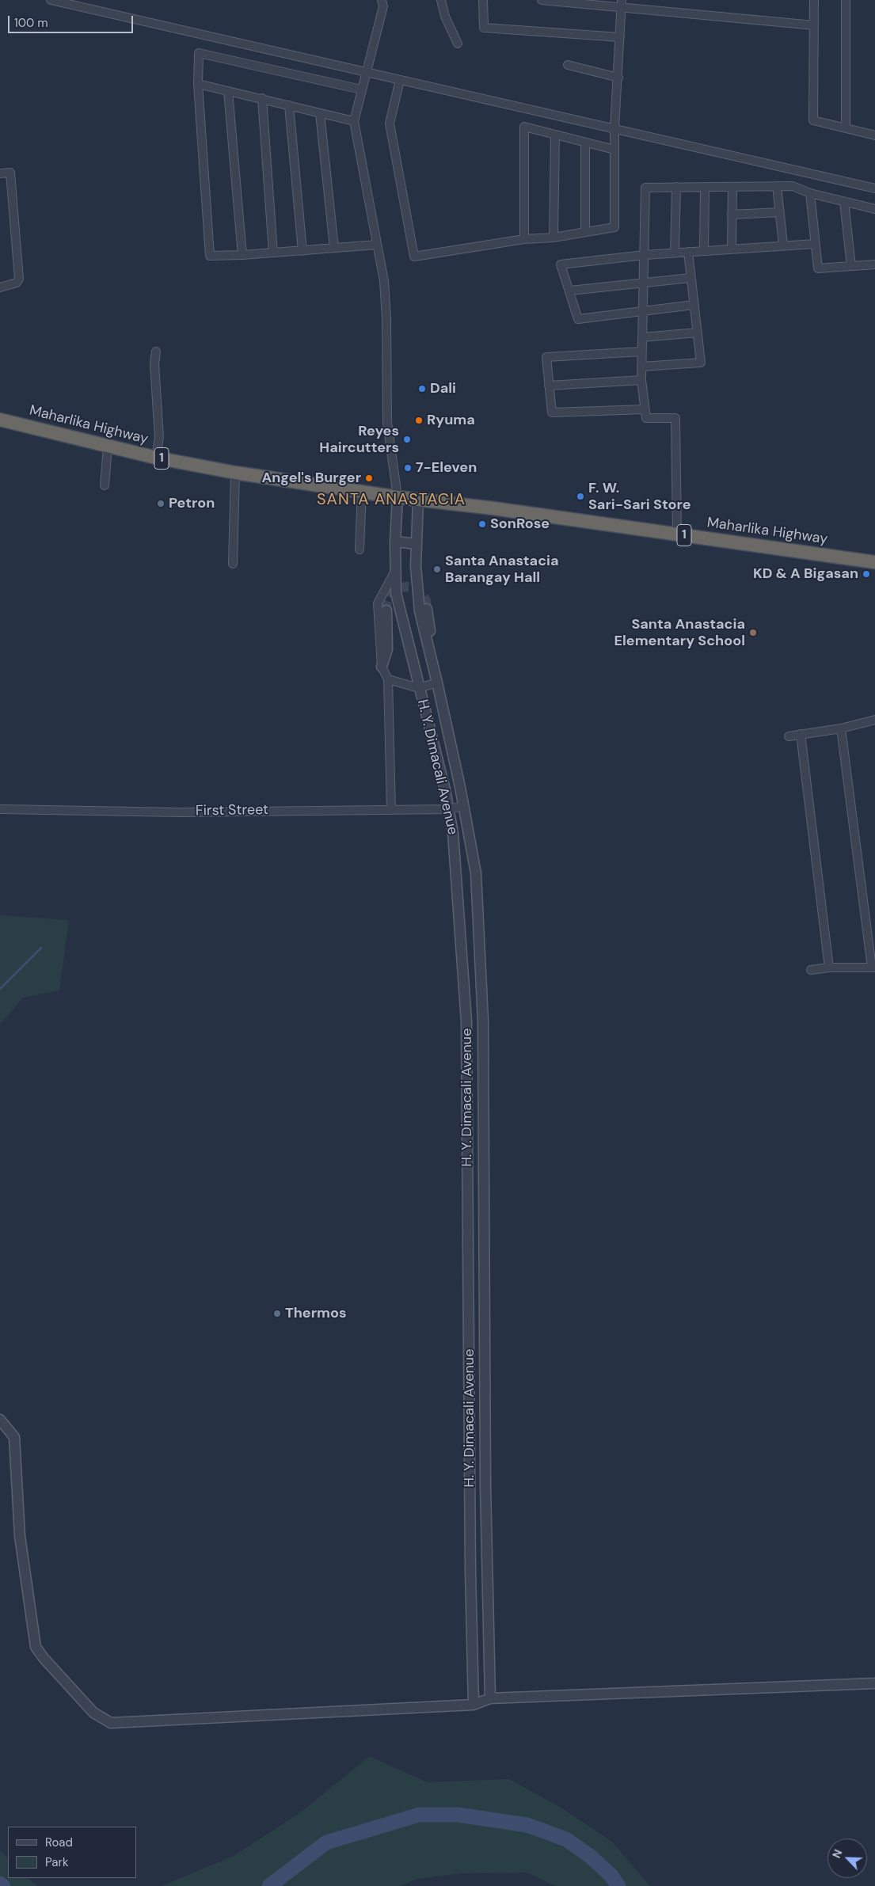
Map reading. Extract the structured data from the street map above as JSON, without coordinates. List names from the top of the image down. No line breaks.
{"streets":{"highway":["Maharlika Highway","1"],"street":["H. Y. Dimacali Avenue","First Street"]},"crossings":[["Maharlika Highway","H. Y. Dimacali Avenue"],["H. Y. Dimacali Avenue","First Street"]],"districts":["SANTA ANASTACIA"],"places":["Dali","Ryuma","Reyes Haircutters","7-Eleven","Angel's Burger","F. W. Sari-Sari Store","Petron","SonRose","Santa Anastacia Barangay Hall","KD & A Bigasan","Santa Anastacia Elementary School","Thermos"],"legend":["Road","Park"],"scale_bar":"100 m","north":"top left"}
